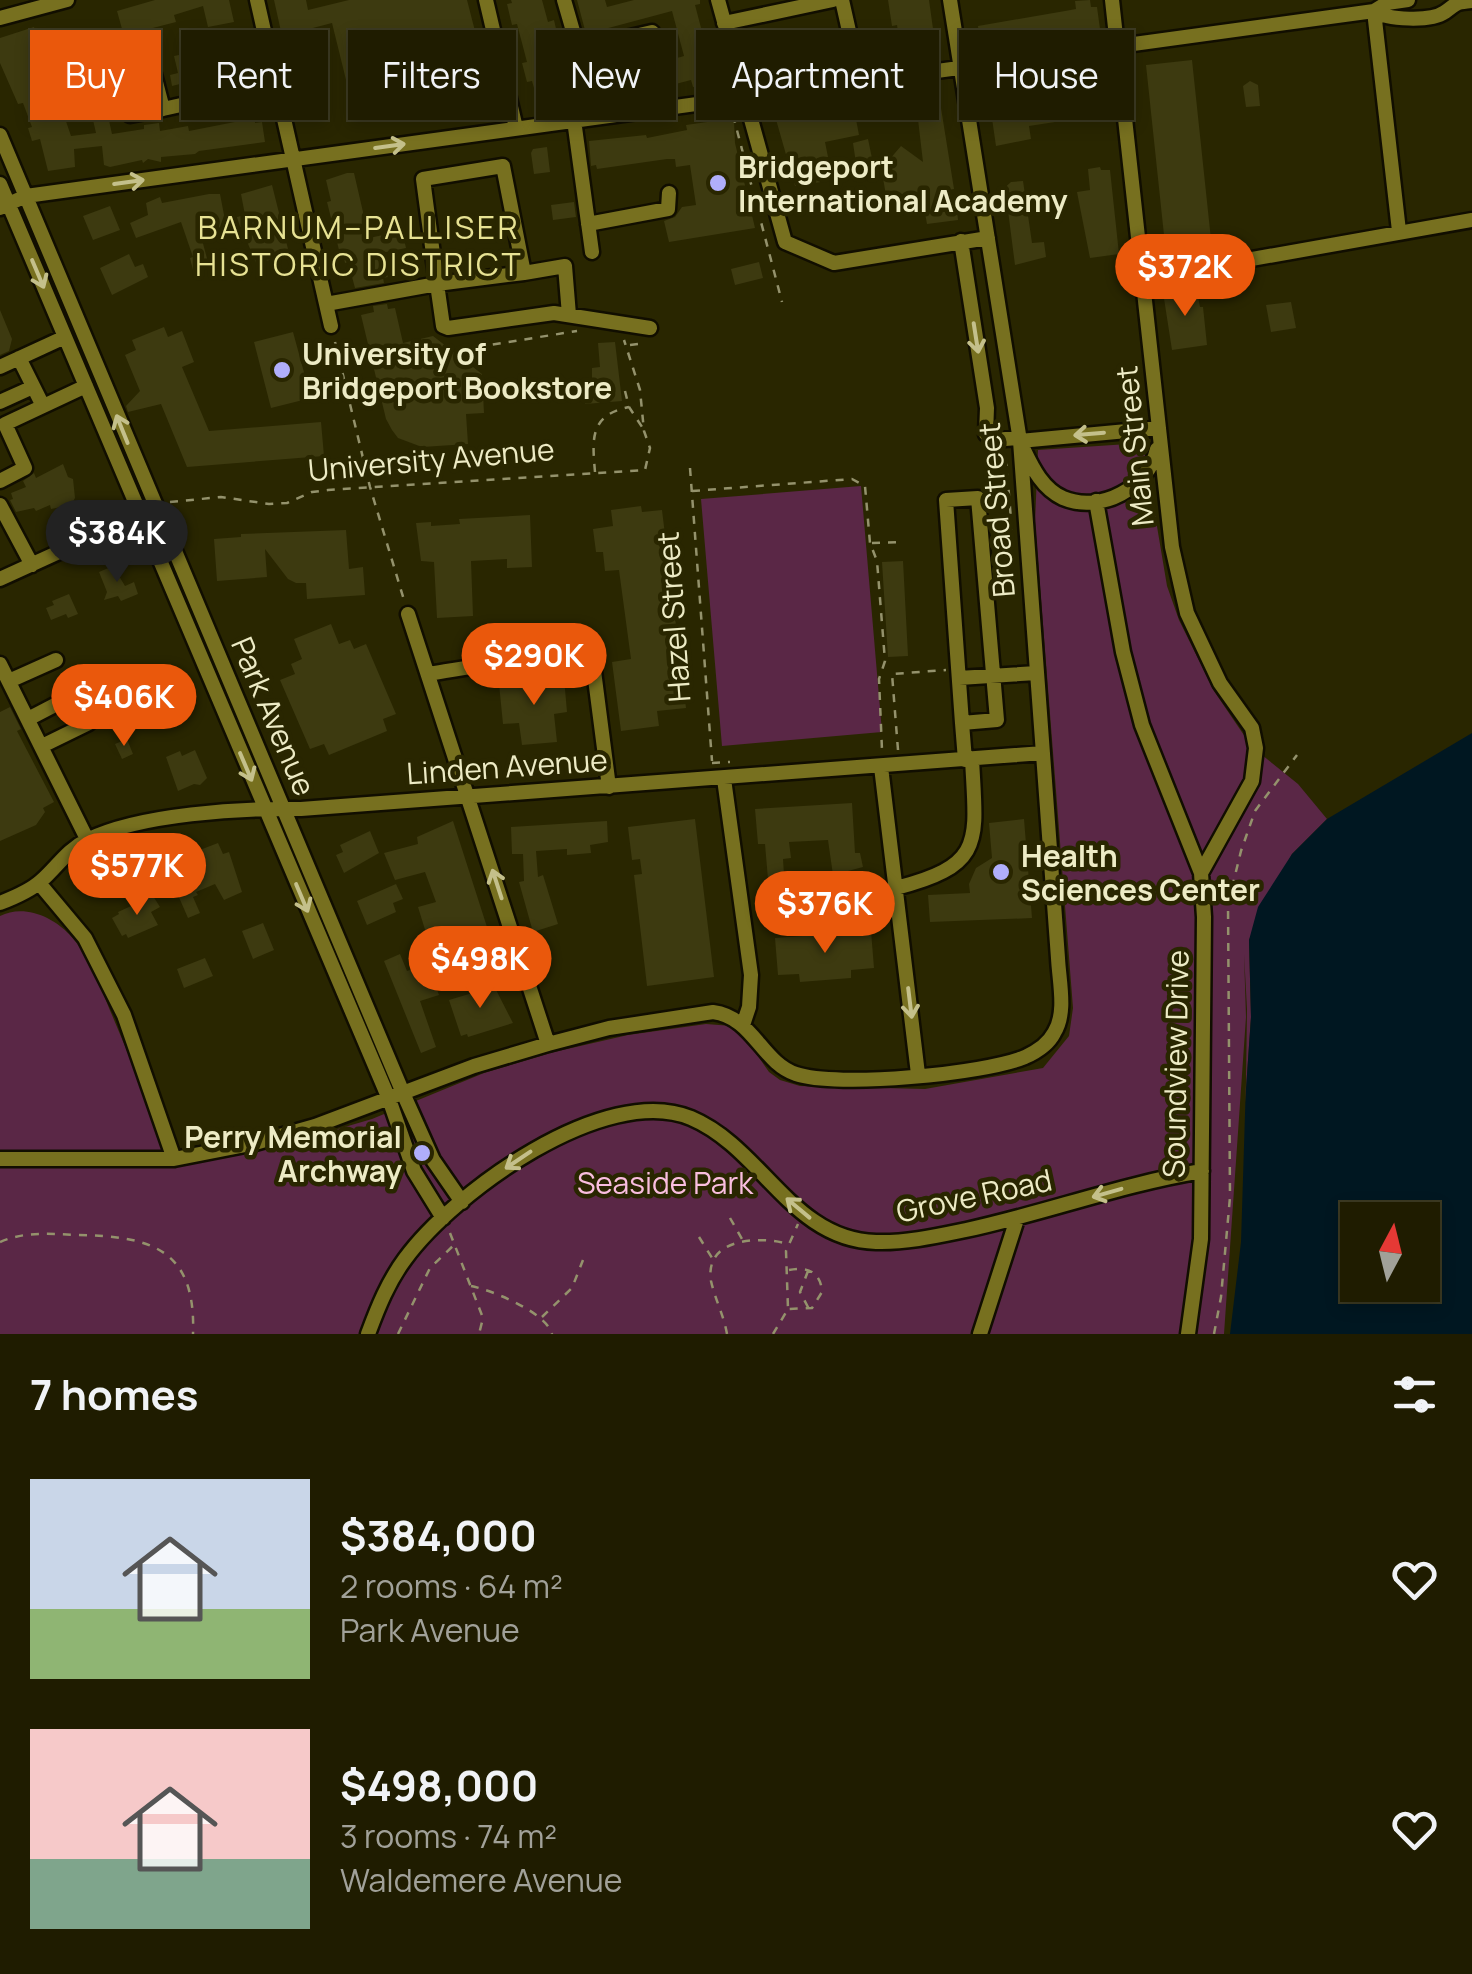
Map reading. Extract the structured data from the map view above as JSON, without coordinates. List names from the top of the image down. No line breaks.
{"streets":{"street":["Main Street","Broad Street","Park Avenue","Linden Avenue","Soundview Drive","Grove Road"],"path":["University Avenue","Hazel Street"]},"crossings":[["Main Street","Soundview Drive"],["University Avenue","Park Avenue"],["Broad Street","Linden Avenue"],["Park Avenue","Linden Avenue"],["Park Avenue","Grove Road"],["Soundview Drive","Grove Road"]],"districts":["BARNUM–PALLISER HISTORIC DISTRICT"],"parks":["Seaside Park"],"places":["Bridgeport International Academy","University of Bridgeport Bookstore","Health Sciences Center","Perry Memorial Archway"],"north":"top","page":{"chip":["Buy","Rent","Filters","New","Apartment","House"],"price":["$372K","$384K","$290K","$406K","$577K","$376K","$498K"],"heading":"7 homes","list":[{"name":"$384,000","note":"2 rooms · 64 m² · Park Avenue"},{"name":"$498,000","note":"3 rooms · 74 m² · Waldemere Avenue"}]}}
